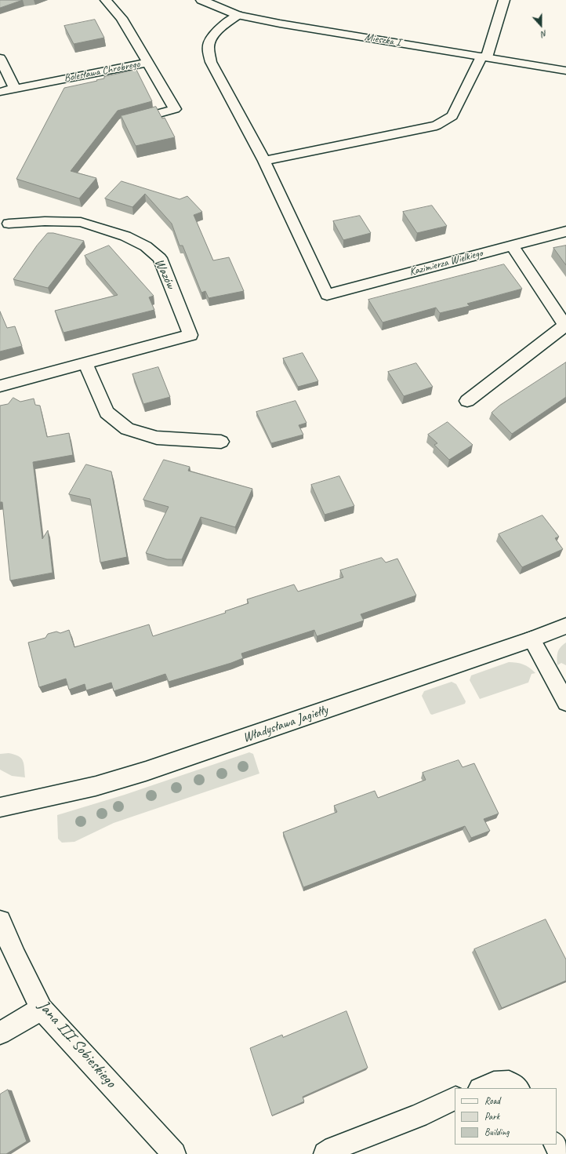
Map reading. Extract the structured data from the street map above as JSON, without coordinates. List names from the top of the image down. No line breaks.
{"streets":{"street":["Mieszka I","Bolesława Chrobrego","Kazimierza Wielkiego","Wazów","Władysława Jagiełły","Jana III Sobieskiego"]},"legend":["Road","Park","Building"],"north":"bottom"}
